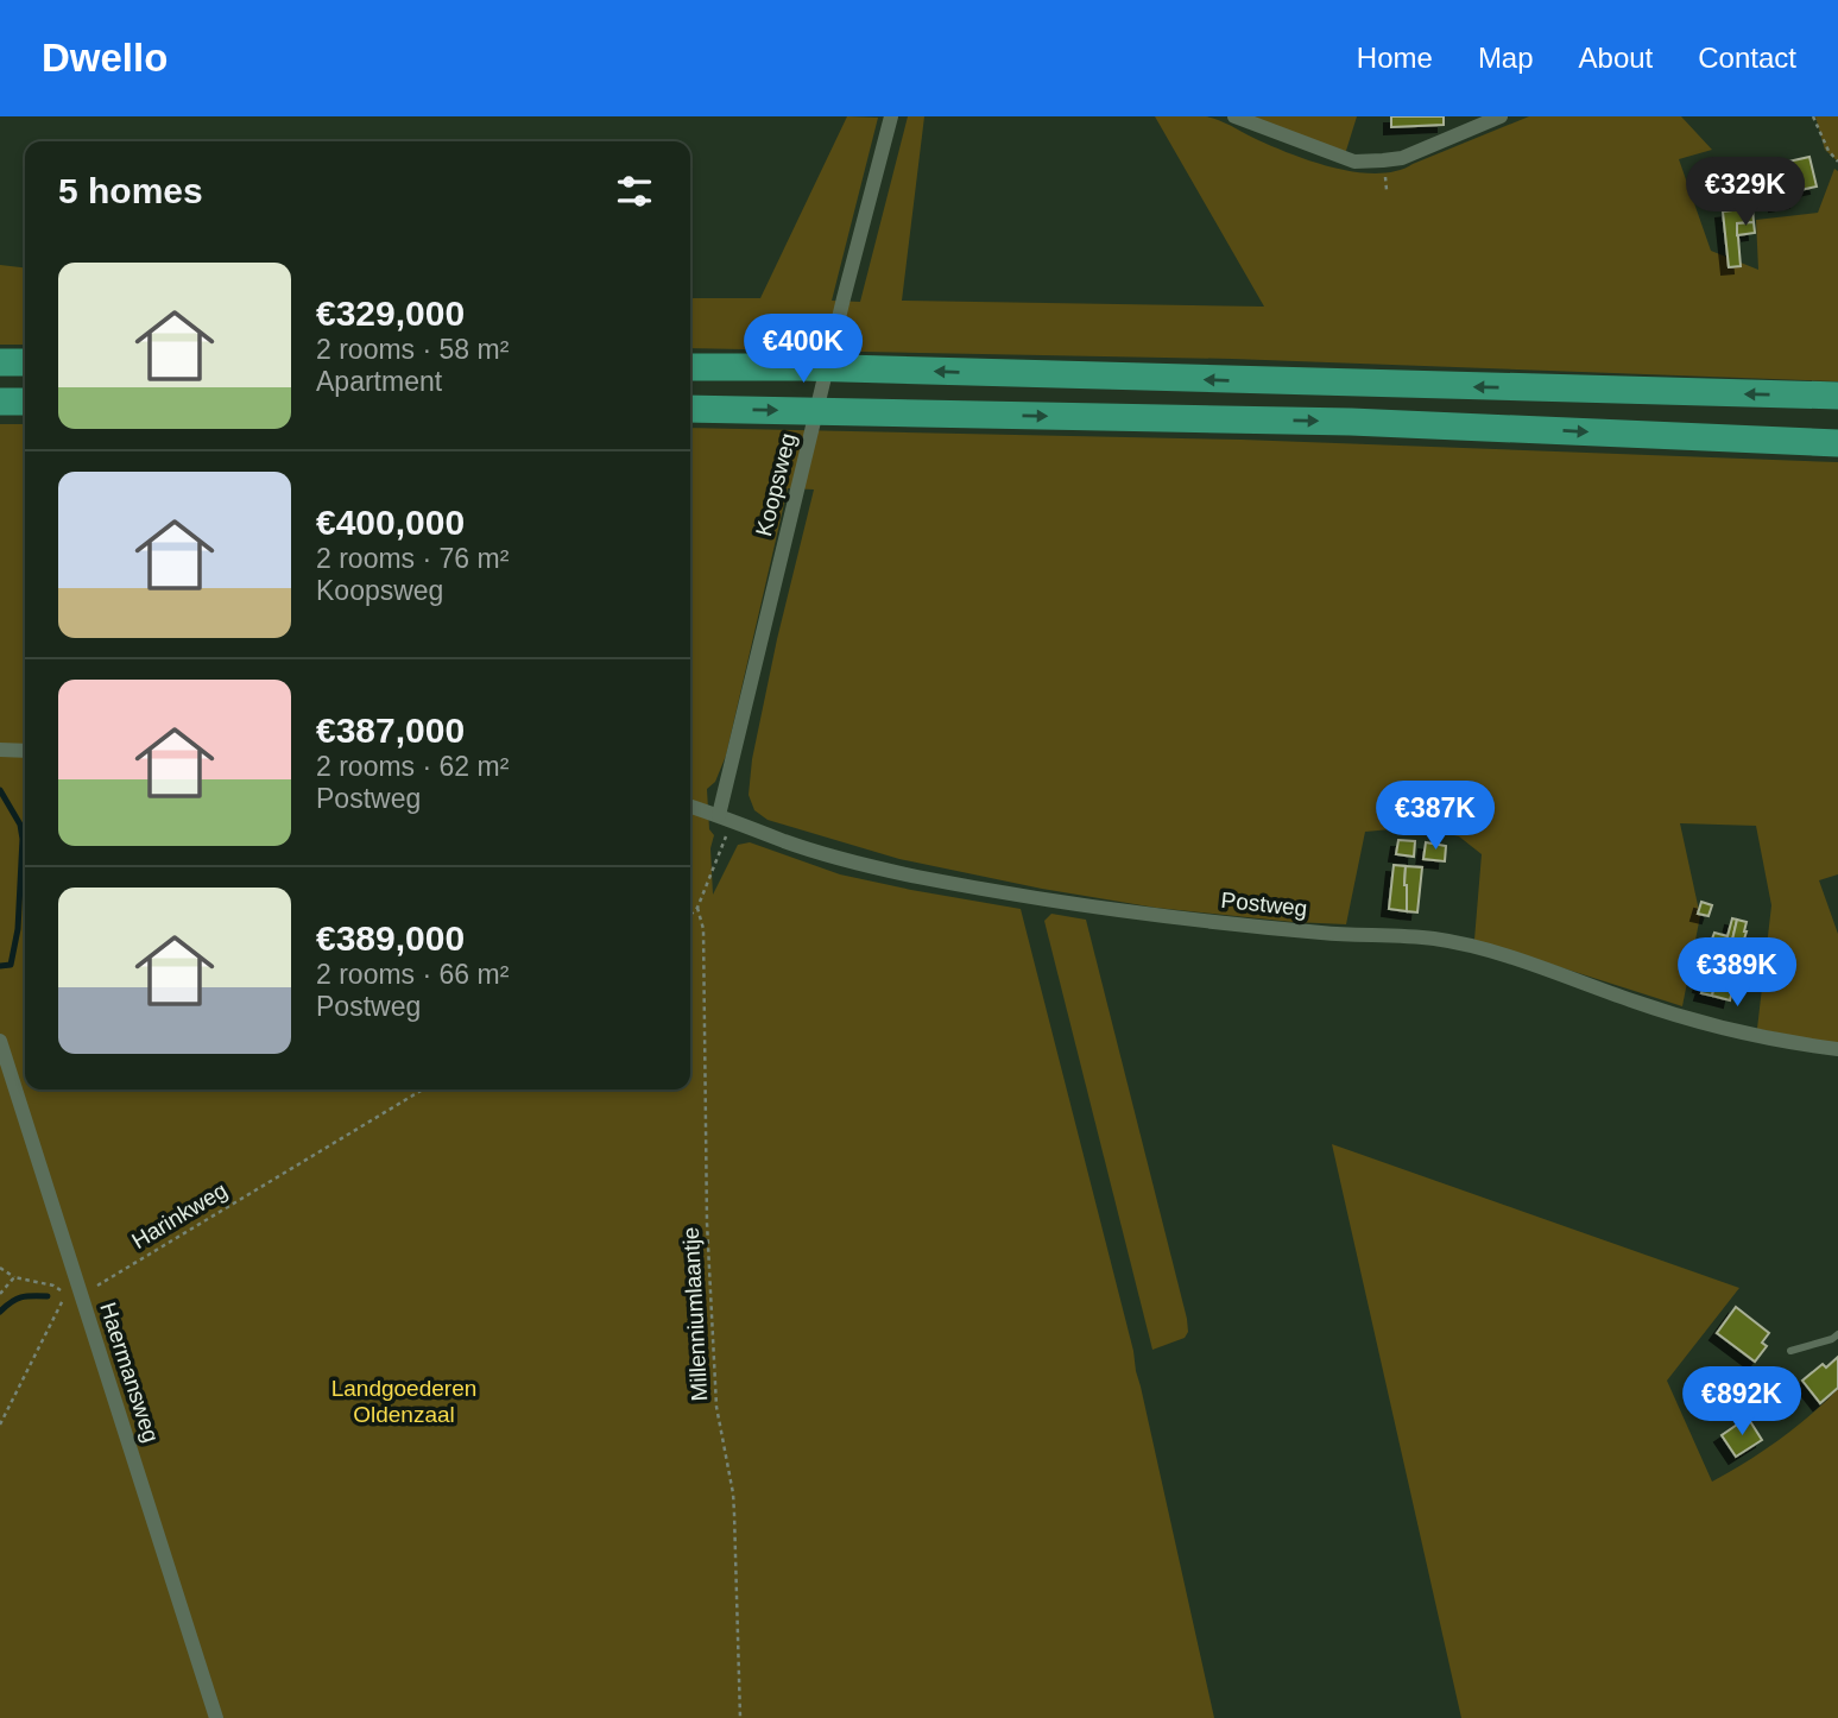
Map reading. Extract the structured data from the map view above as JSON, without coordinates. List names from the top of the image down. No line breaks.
{"streets":{"street":["Koopsweg","Postweg","Haermansweg"],"path":["Harinkweg","Millenniumlaantje"]},"crossings":[["Koopsweg","Postweg"],["Harinkweg","Haermansweg"]],"parks":["Landgoederen Oldenzaal"],"page":{"header":"Dwello","nav":["Home","Map","About","Contact"],"heading":"5 homes","price":["€329K","€400K","€387K","€389K","€892K"],"list":[{"name":"€329,000","note":"2 rooms · 58 m² · Apartment"},{"name":"€400,000","note":"2 rooms · 76 m² · Koopsweg"},{"name":"€387,000","note":"2 rooms · 62 m² · Postweg"},{"name":"€389,000","note":"2 rooms · 66 m² · Postweg"}]}}
